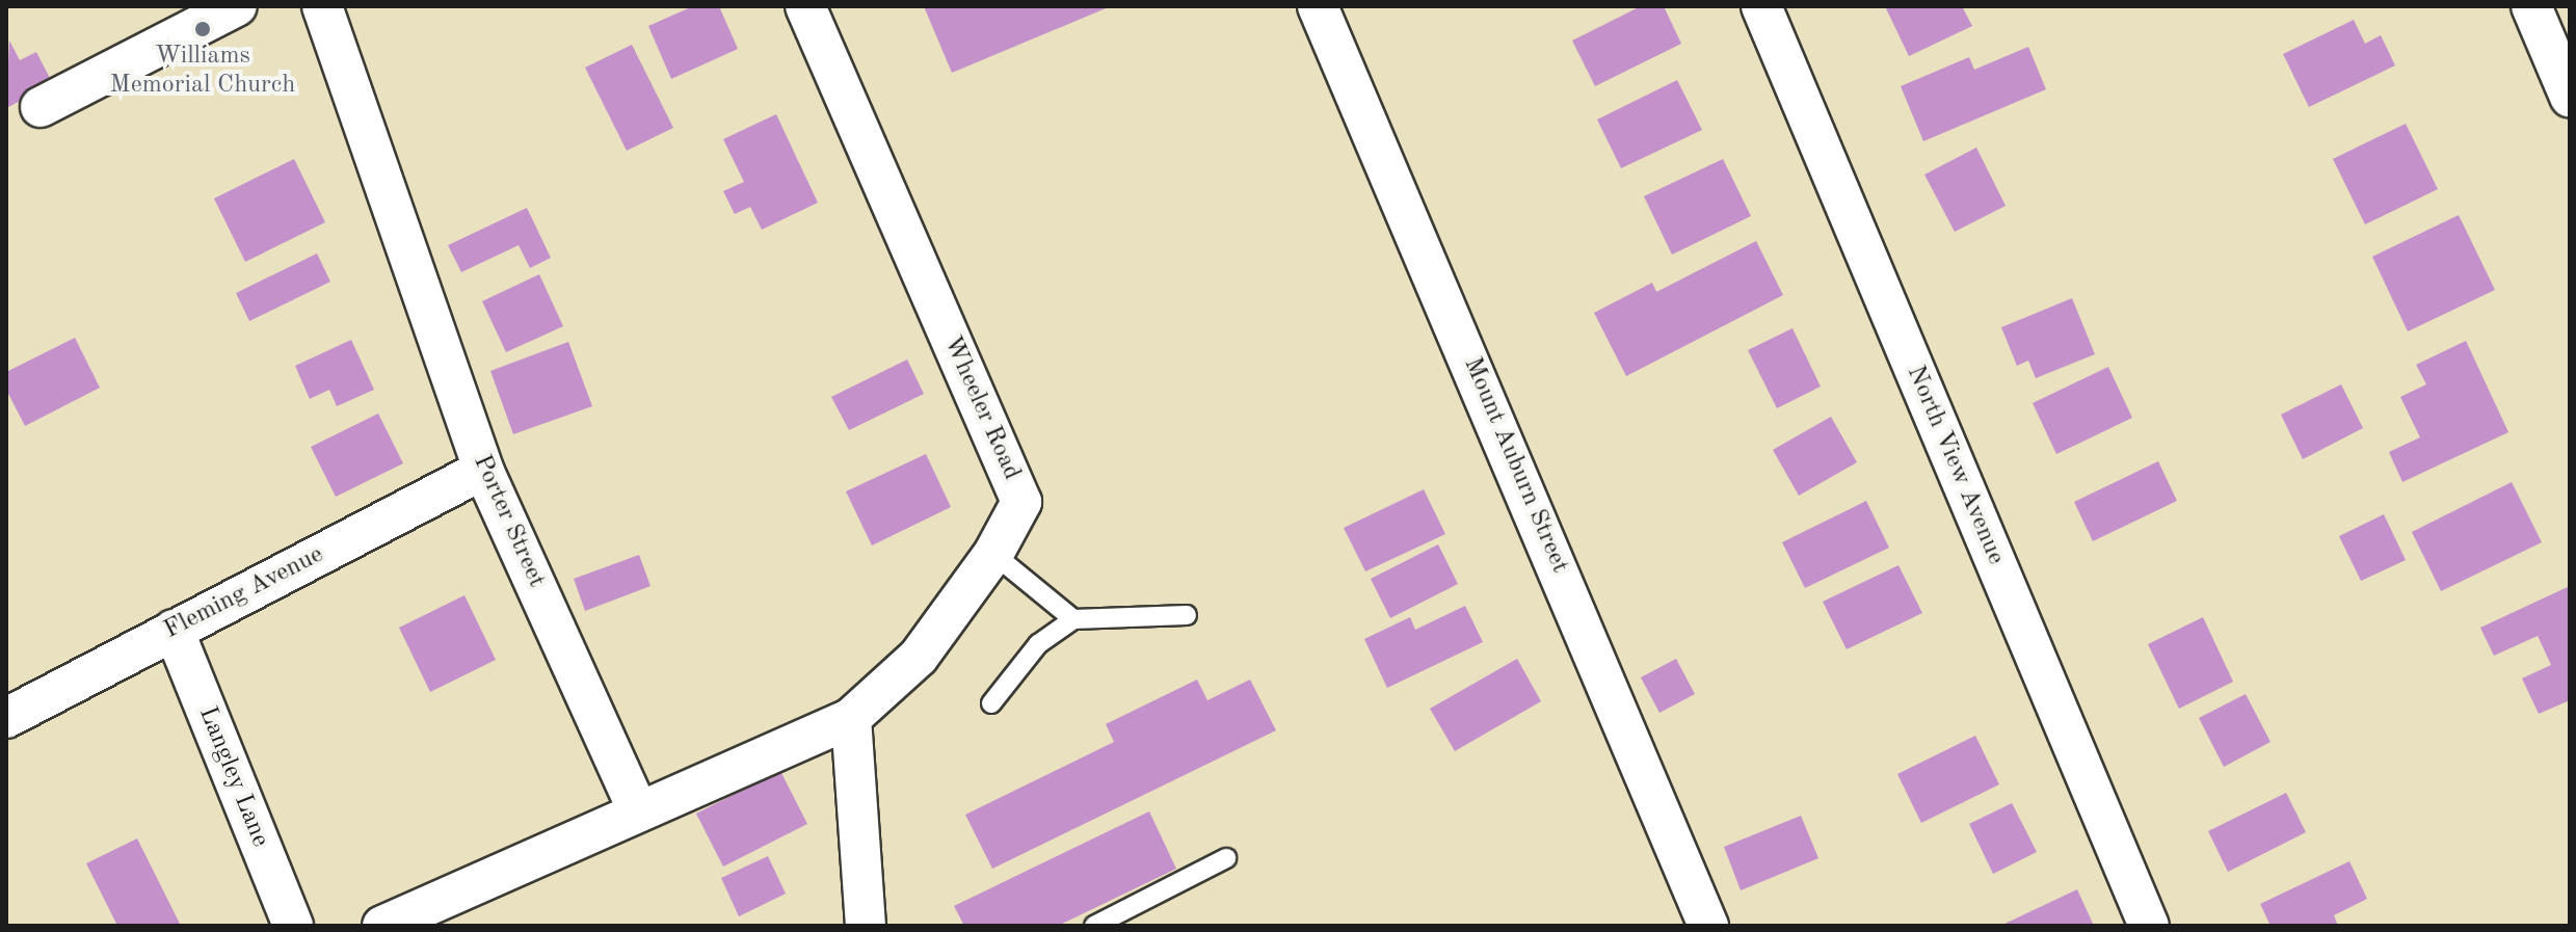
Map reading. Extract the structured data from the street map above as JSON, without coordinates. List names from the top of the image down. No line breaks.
{"streets":{"street":["Wheeler Road","Mount Auburn Street","North View Avenue","Porter Street","Fleming Avenue","Langley Lane"]},"crossings":[["Porter Street","Fleming Avenue"],["Fleming Avenue","Langley Lane"]],"places":["Williams Memorial Church"]}
